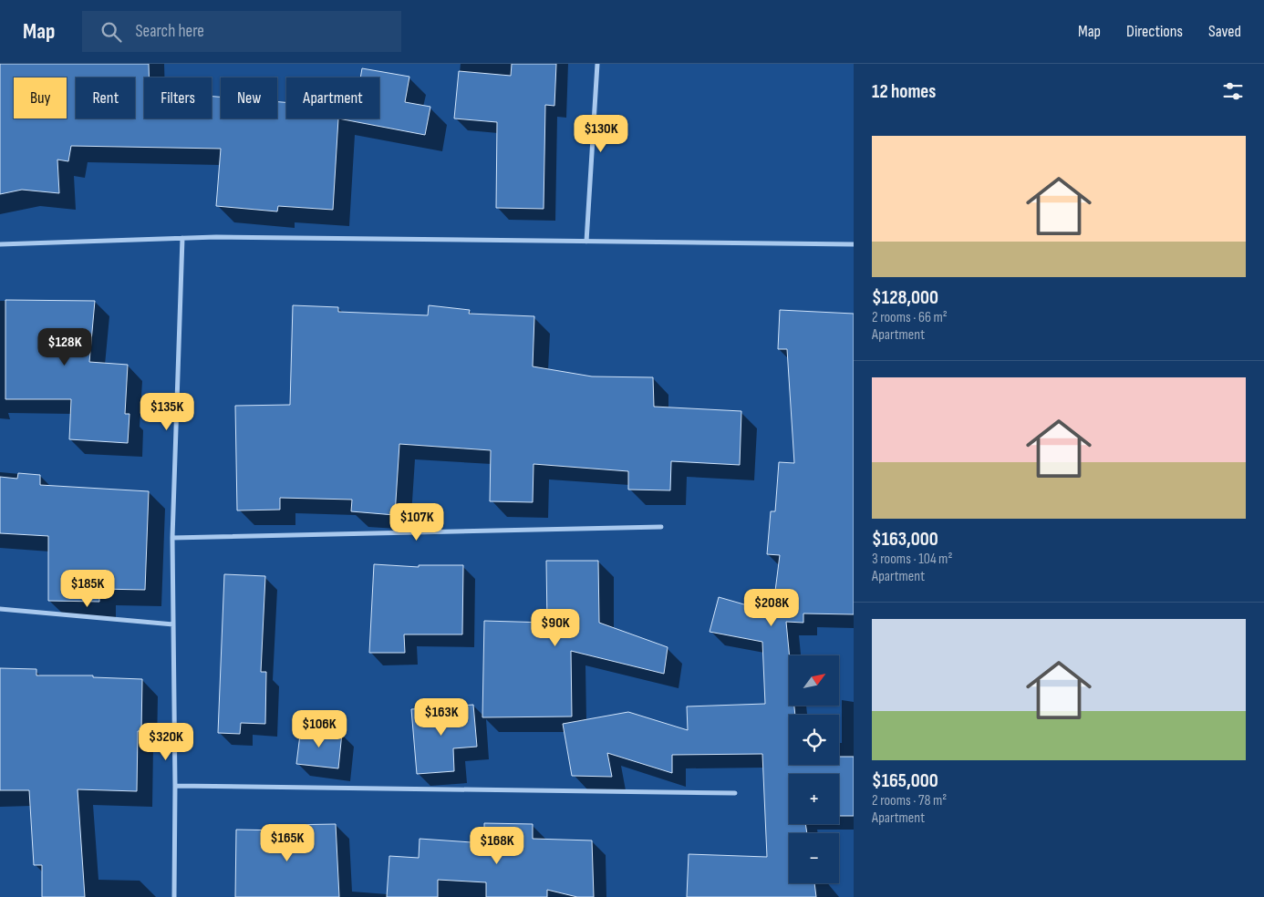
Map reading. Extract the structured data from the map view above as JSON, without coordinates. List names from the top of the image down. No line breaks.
{"north":"top right","page":{"header":"Map","search":"Search here","nav":["Map","Directions","Saved"],"heading":"12 homes","chip":["Buy","Rent","Filters","New","Apartment"],"price":["$130K","$128K","$135K","$107K","$185K","$208K","$90K","$163K","$106K","$320K","$165K","$168K"],"list":[{"name":"$128,000","note":"2 rooms · 66 m² · Apartment"},{"name":"$163,000","note":"3 rooms · 104 m² · Apartment"},{"name":"$165,000","note":"2 rooms · 78 m² · Apartment"}],"map_buttons":["+","−"]}}
